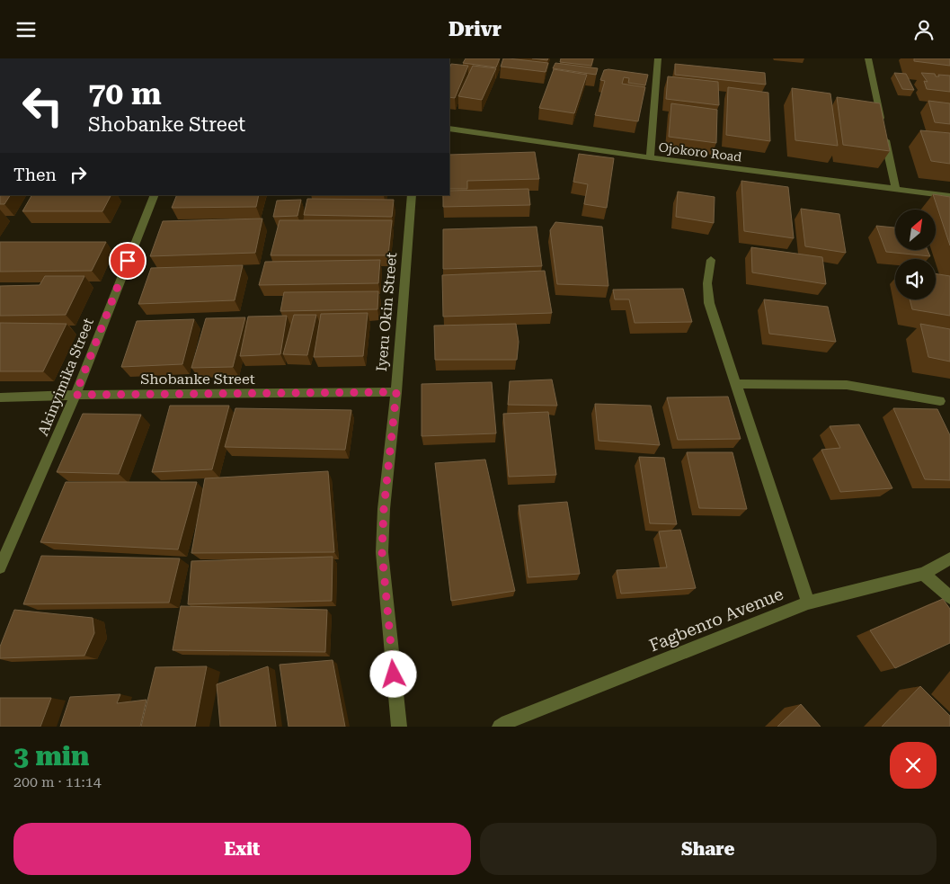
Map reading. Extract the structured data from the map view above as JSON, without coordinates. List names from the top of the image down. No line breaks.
{"streets":{"street":["Ojokoro Road","Iyeru Okin Street","Akinyimika Street","Shobanke Street","Fagbenro Avenue"]},"crossings":[["Iyeru Okin Street","Shobanke Street"],["Akinyimika Street","Shobanke Street"]],"north":"top right","page":{"header":"Drivr","turn":["70 m","Shobanke Street"],"then":"Then","heading":["3 min","200 m · 11:14"],"buttons":["Exit","Share"]}}
